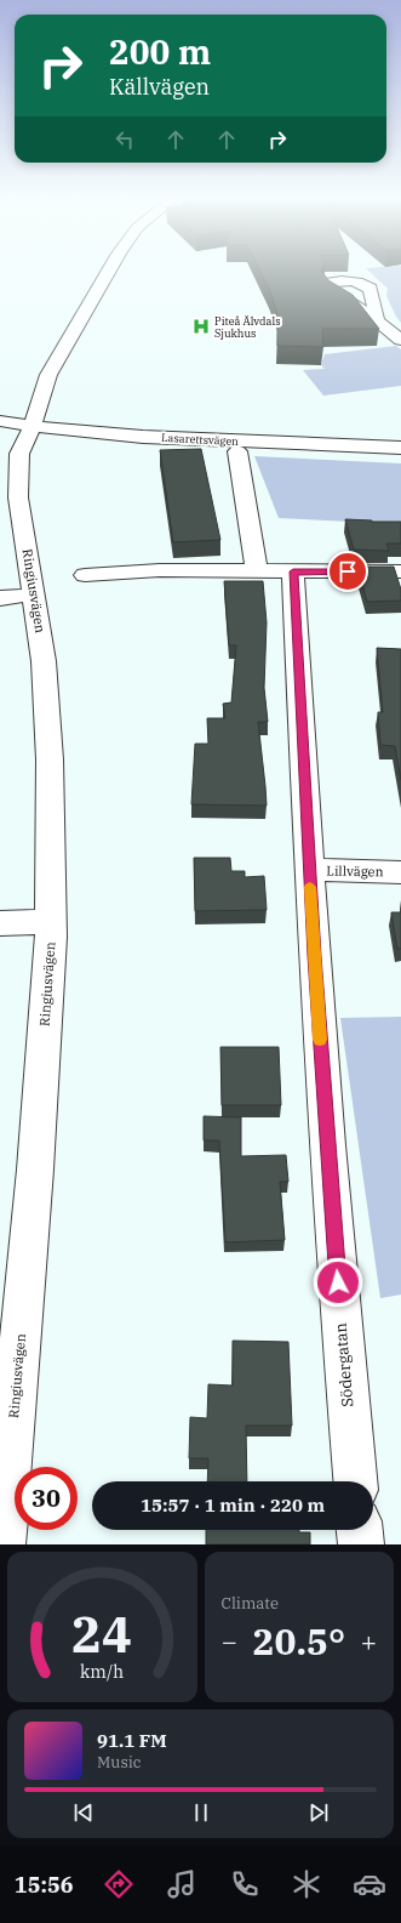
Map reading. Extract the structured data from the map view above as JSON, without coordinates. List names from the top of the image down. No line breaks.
{"streets":{"street":["Lasarettsvägen","Ringiusvägen","Lillvägen","Södergatan"]},"crossings":[["Lasarettsvägen","Ringiusvägen"],["Lillvägen","Södergatan"]],"places":{"hospital":["Piteå Älvdals Sjukhus"]},"page":{"turn":["200 m","Källvägen"],"limit":"30","trip":"15:57 · 1 min · 220 m","tile":"Climate","heat":["−","20.5°","+"],"song":["91.1 FM","Music"],"tabs":"15:56","gauge":["24","km/h"]}}
